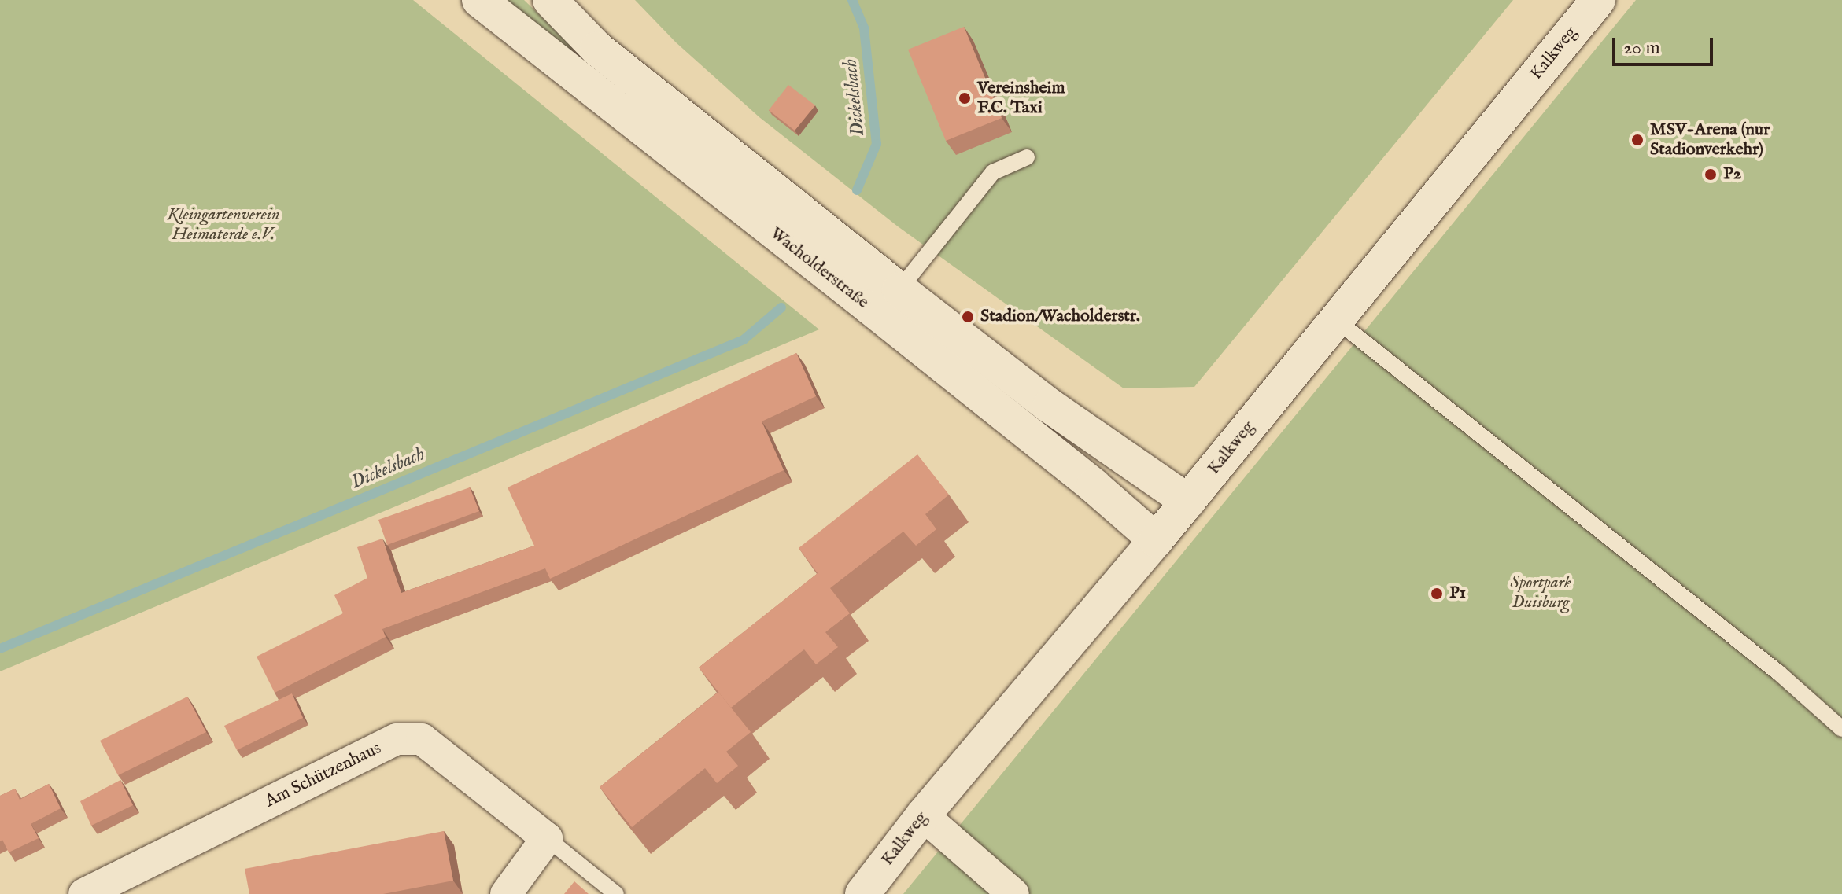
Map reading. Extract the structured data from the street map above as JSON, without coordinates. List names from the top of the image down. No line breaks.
{"streets":{"street":["Kalkweg","Wacholderstraße","Am Schützenhaus"]},"crossings":[["Kalkweg","Wacholderstraße"]],"water":["Dickelsbach"],"parks":["Kleingartenverein Heimaterde e.V.","Sportpark Duisburg"],"places":["Vereinsheim F.C. Taxi","MSV-Arena (nur Stadionverkehr)","P2","Stadion/Wacholderstr.","P1"],"scale_bar":"20 m"}
